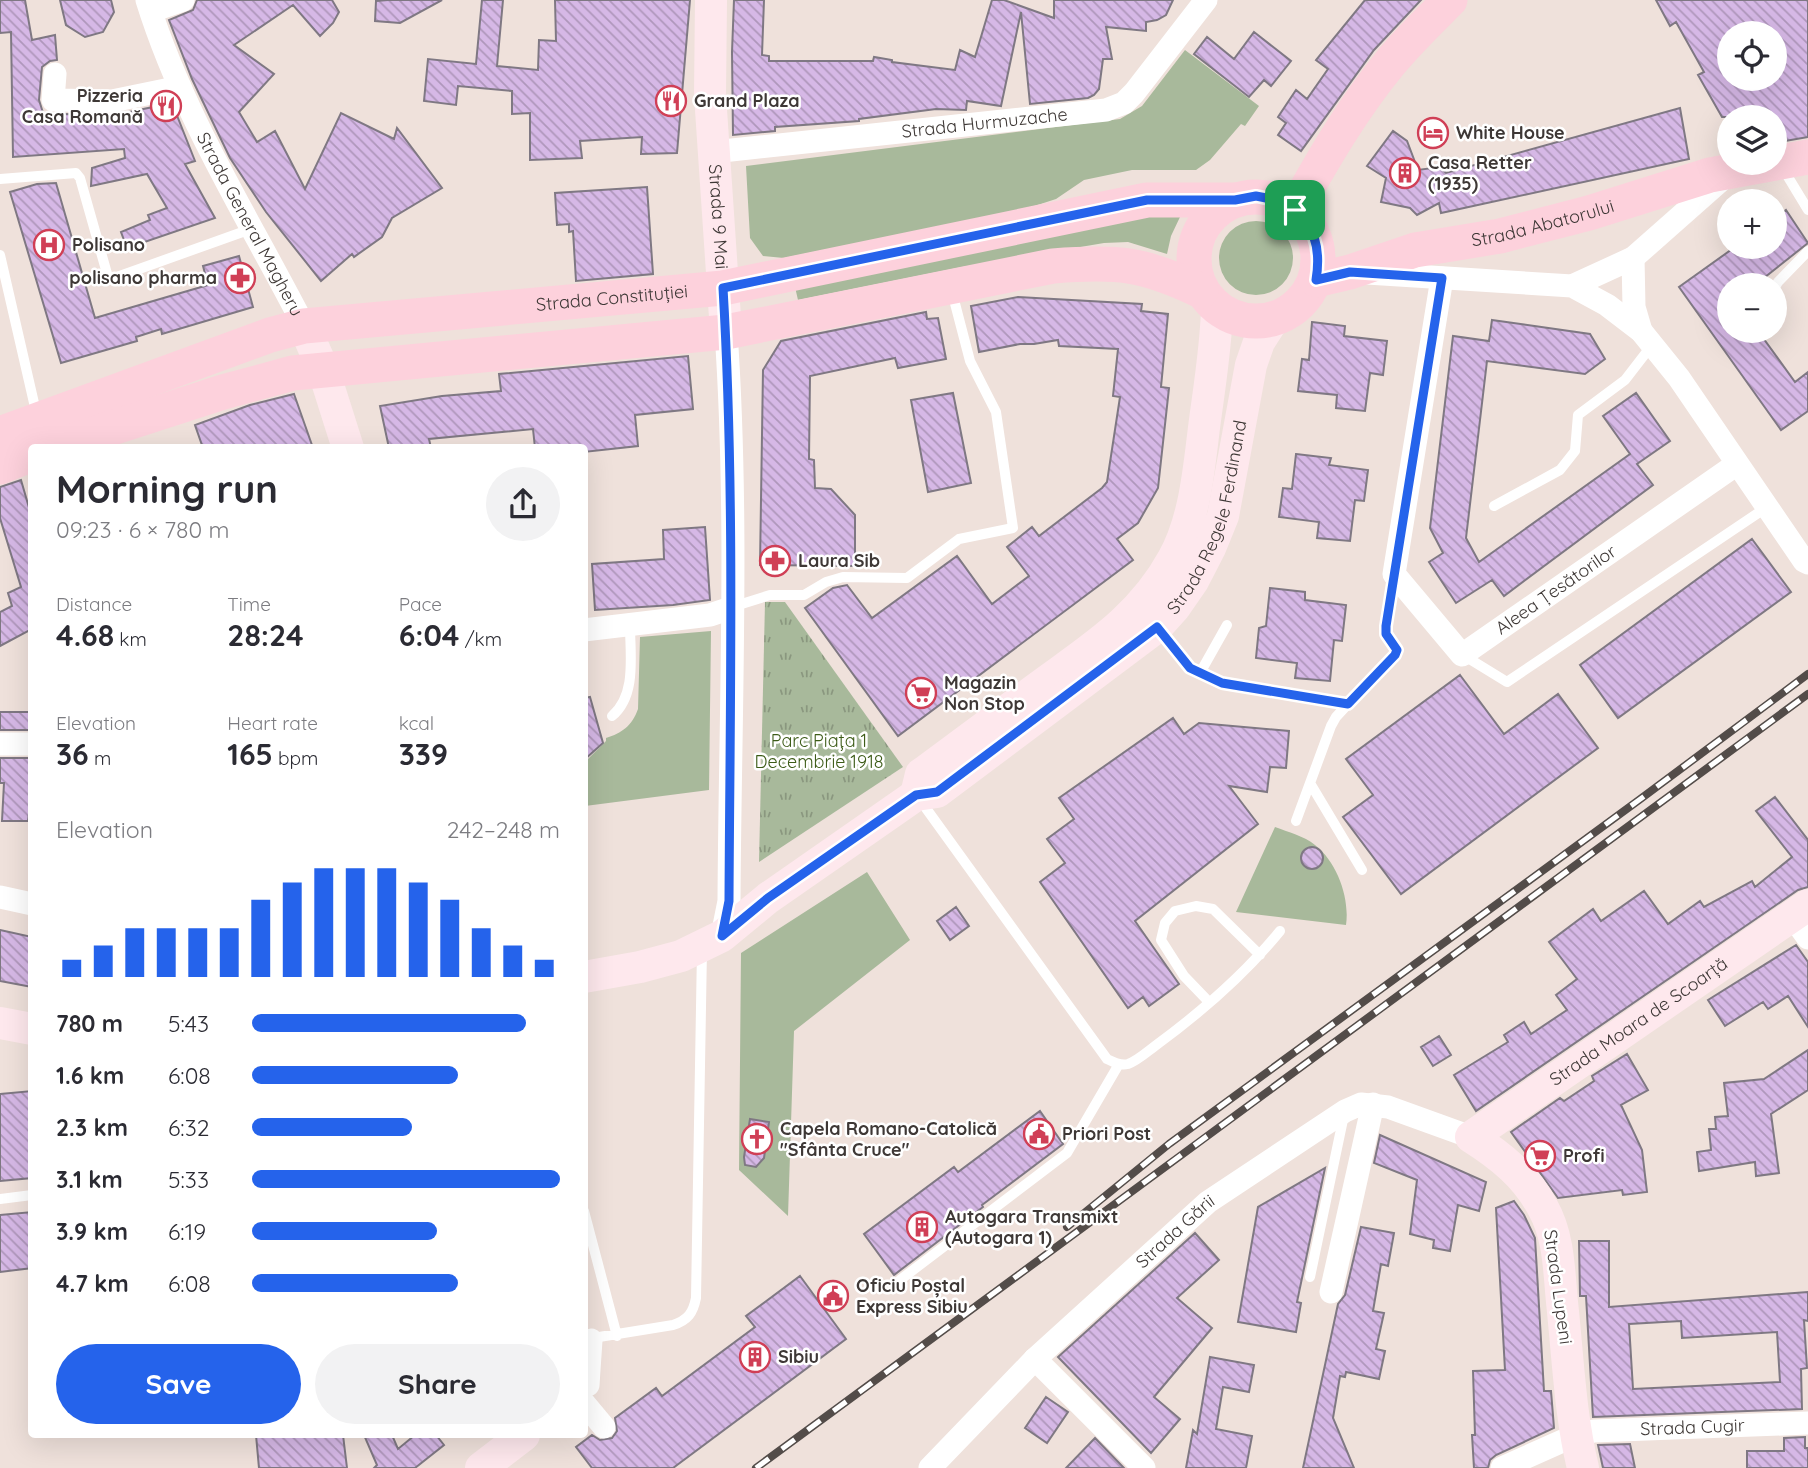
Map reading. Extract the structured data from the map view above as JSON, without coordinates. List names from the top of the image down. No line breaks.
{"streets":{"main road":["Strada Abatorului","Strada Constituției"],"street":["Strada Hurmuzache","Strada 9 Mai","Strada General Magheru","Strada Regele Ferdinand","Aleea Țesătorilor","Strada Moara de Scoarță","Strada Gării","Strada Lupeni","Strada Cugir"]},"crossings":[["Strada Hurmuzache","Strada 9 Mai"],["Strada 9 Mai","Strada Constituției"],["Strada 9 Mai","Strada Regele Ferdinand"],["Strada General Magheru","Strada Constituției"],["Strada Abatorului","Strada Constituției"],["Strada Abatorului","Strada Regele Ferdinand"],["Strada Abatorului","Aleea Țesătorilor"],["Strada Constituției","Strada Regele Ferdinand"],["Strada Moara de Scoarță","Strada Lupeni"],["Strada Lupeni","Strada Cugir"]],"parks":["Parc Piața 1 Decembrie 1918"],"places":{"restaurant":["Grand Plaza","Pizzeria Casa Romană"],"hotel":["White House"],"building":["Casa Retter (1935)","Autogara Transmixt (Autogara 1)","Sibiu"],"hospital":["Polisano"],"pharmacy":["polisano pharma","Laura Sib"],"supermarket":["Magazin Non Stop","Profi"],"public building":["Priori Post","Oficiu Poștal Express Sibiu"],"church":["Capela Romano-Catolică \"Sfânta Cruce\""]},"page":{"map_buttons":["+","−"],"heading":["Morning run","09:23 · 6 × 780 m"],"stats":[["Distance","4.68 km"],["Time","28:24"],["Pace","6:04 /km"],["Elevation","36 m"],["Heart rate","165 bpm"],["kcal","339"]],"chart":["Elevation","242–248 m"],"list":[{"name":"780 m","note":"5:43"},{"name":"1.6 km","note":"6:08"},{"name":"2.3 km","note":"6:32"},{"name":"3.1 km","note":"5:33"},{"name":"3.9 km","note":"6:19"},{"name":"4.7 km","note":"6:08"}],"buttons":["Save","Share"]}}
